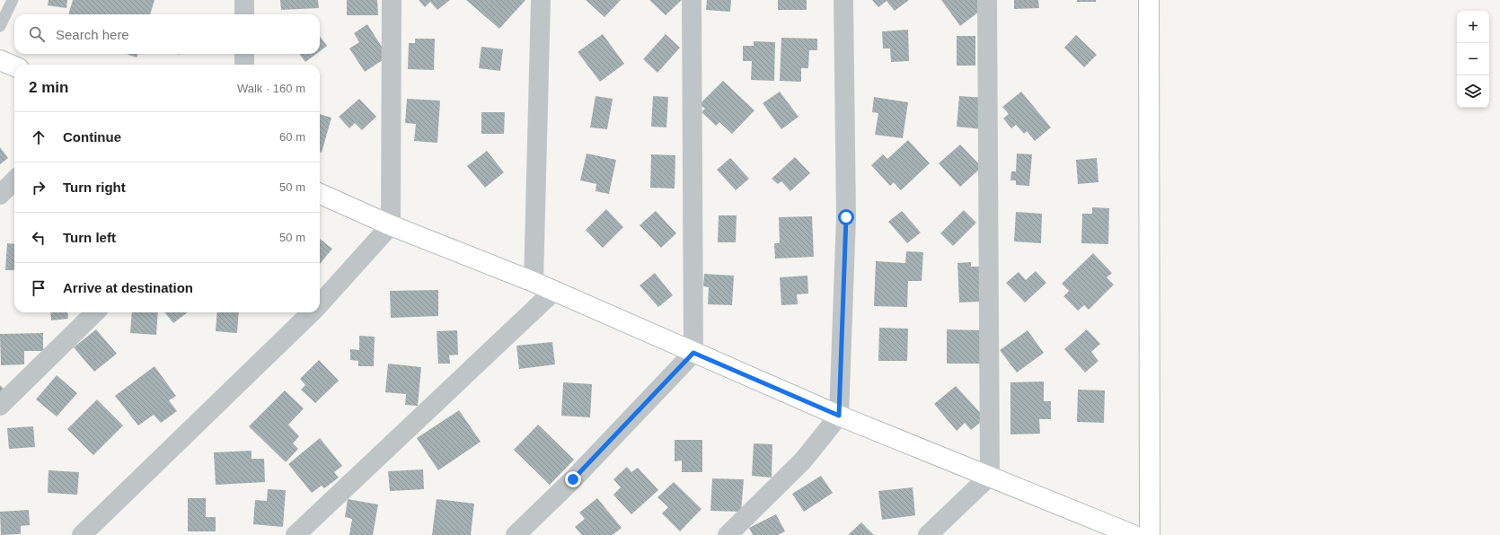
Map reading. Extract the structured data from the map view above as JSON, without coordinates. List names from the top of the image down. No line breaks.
{"page":{"map_buttons":["+","−"],"search":"Search here","heading":["2 min","Walk · 160 m"],"list":[["Continue","60 m"],["Turn right","50 m"],["Turn left","50 m"],"Arrive at destination"]}}
